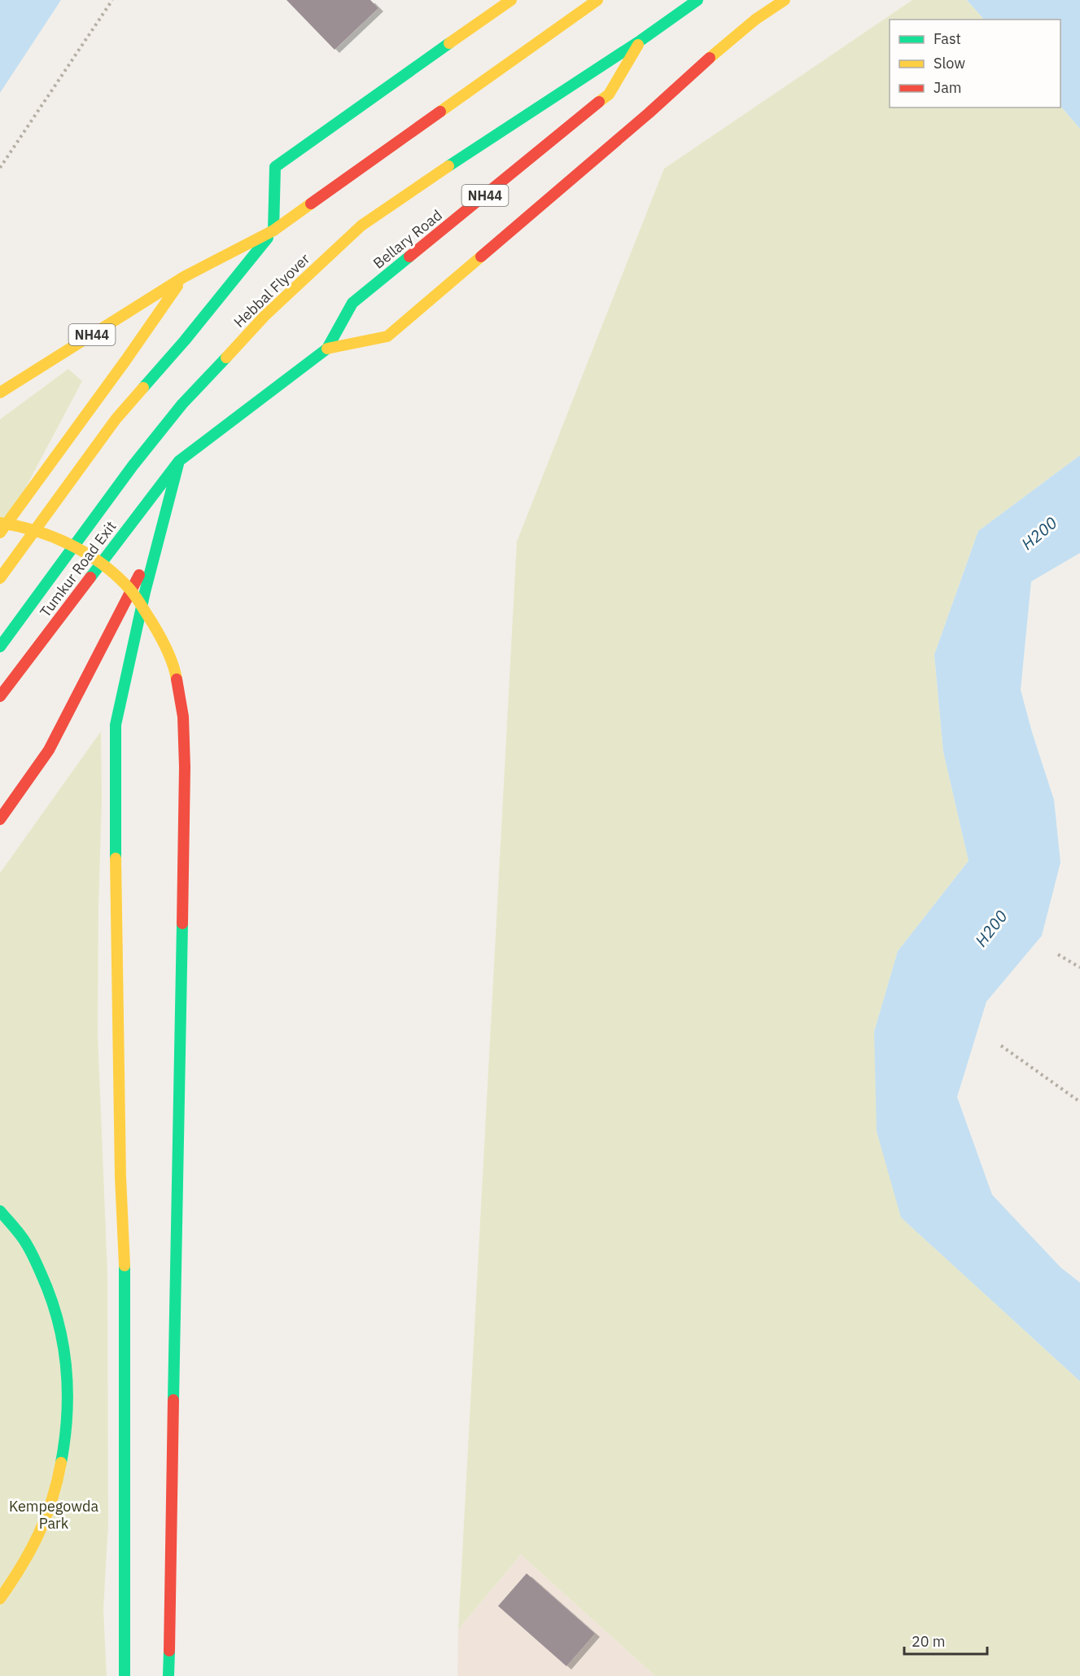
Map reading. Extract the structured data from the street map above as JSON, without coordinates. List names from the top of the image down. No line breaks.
{"streets":{"main road":["NH44","Bellary Road","Hebbal Flyover","Tumkur Road Exit"]},"crossings":[["NH44","Hebbal Flyover"],["Bellary Road","Hebbal Flyover"],["Bellary Road","Tumkur Road Exit"]],"water":["H200"],"parks":["Kempegowda Park"],"legend":["Fast","Slow","Jam"],"scale_bar":"20 m"}
